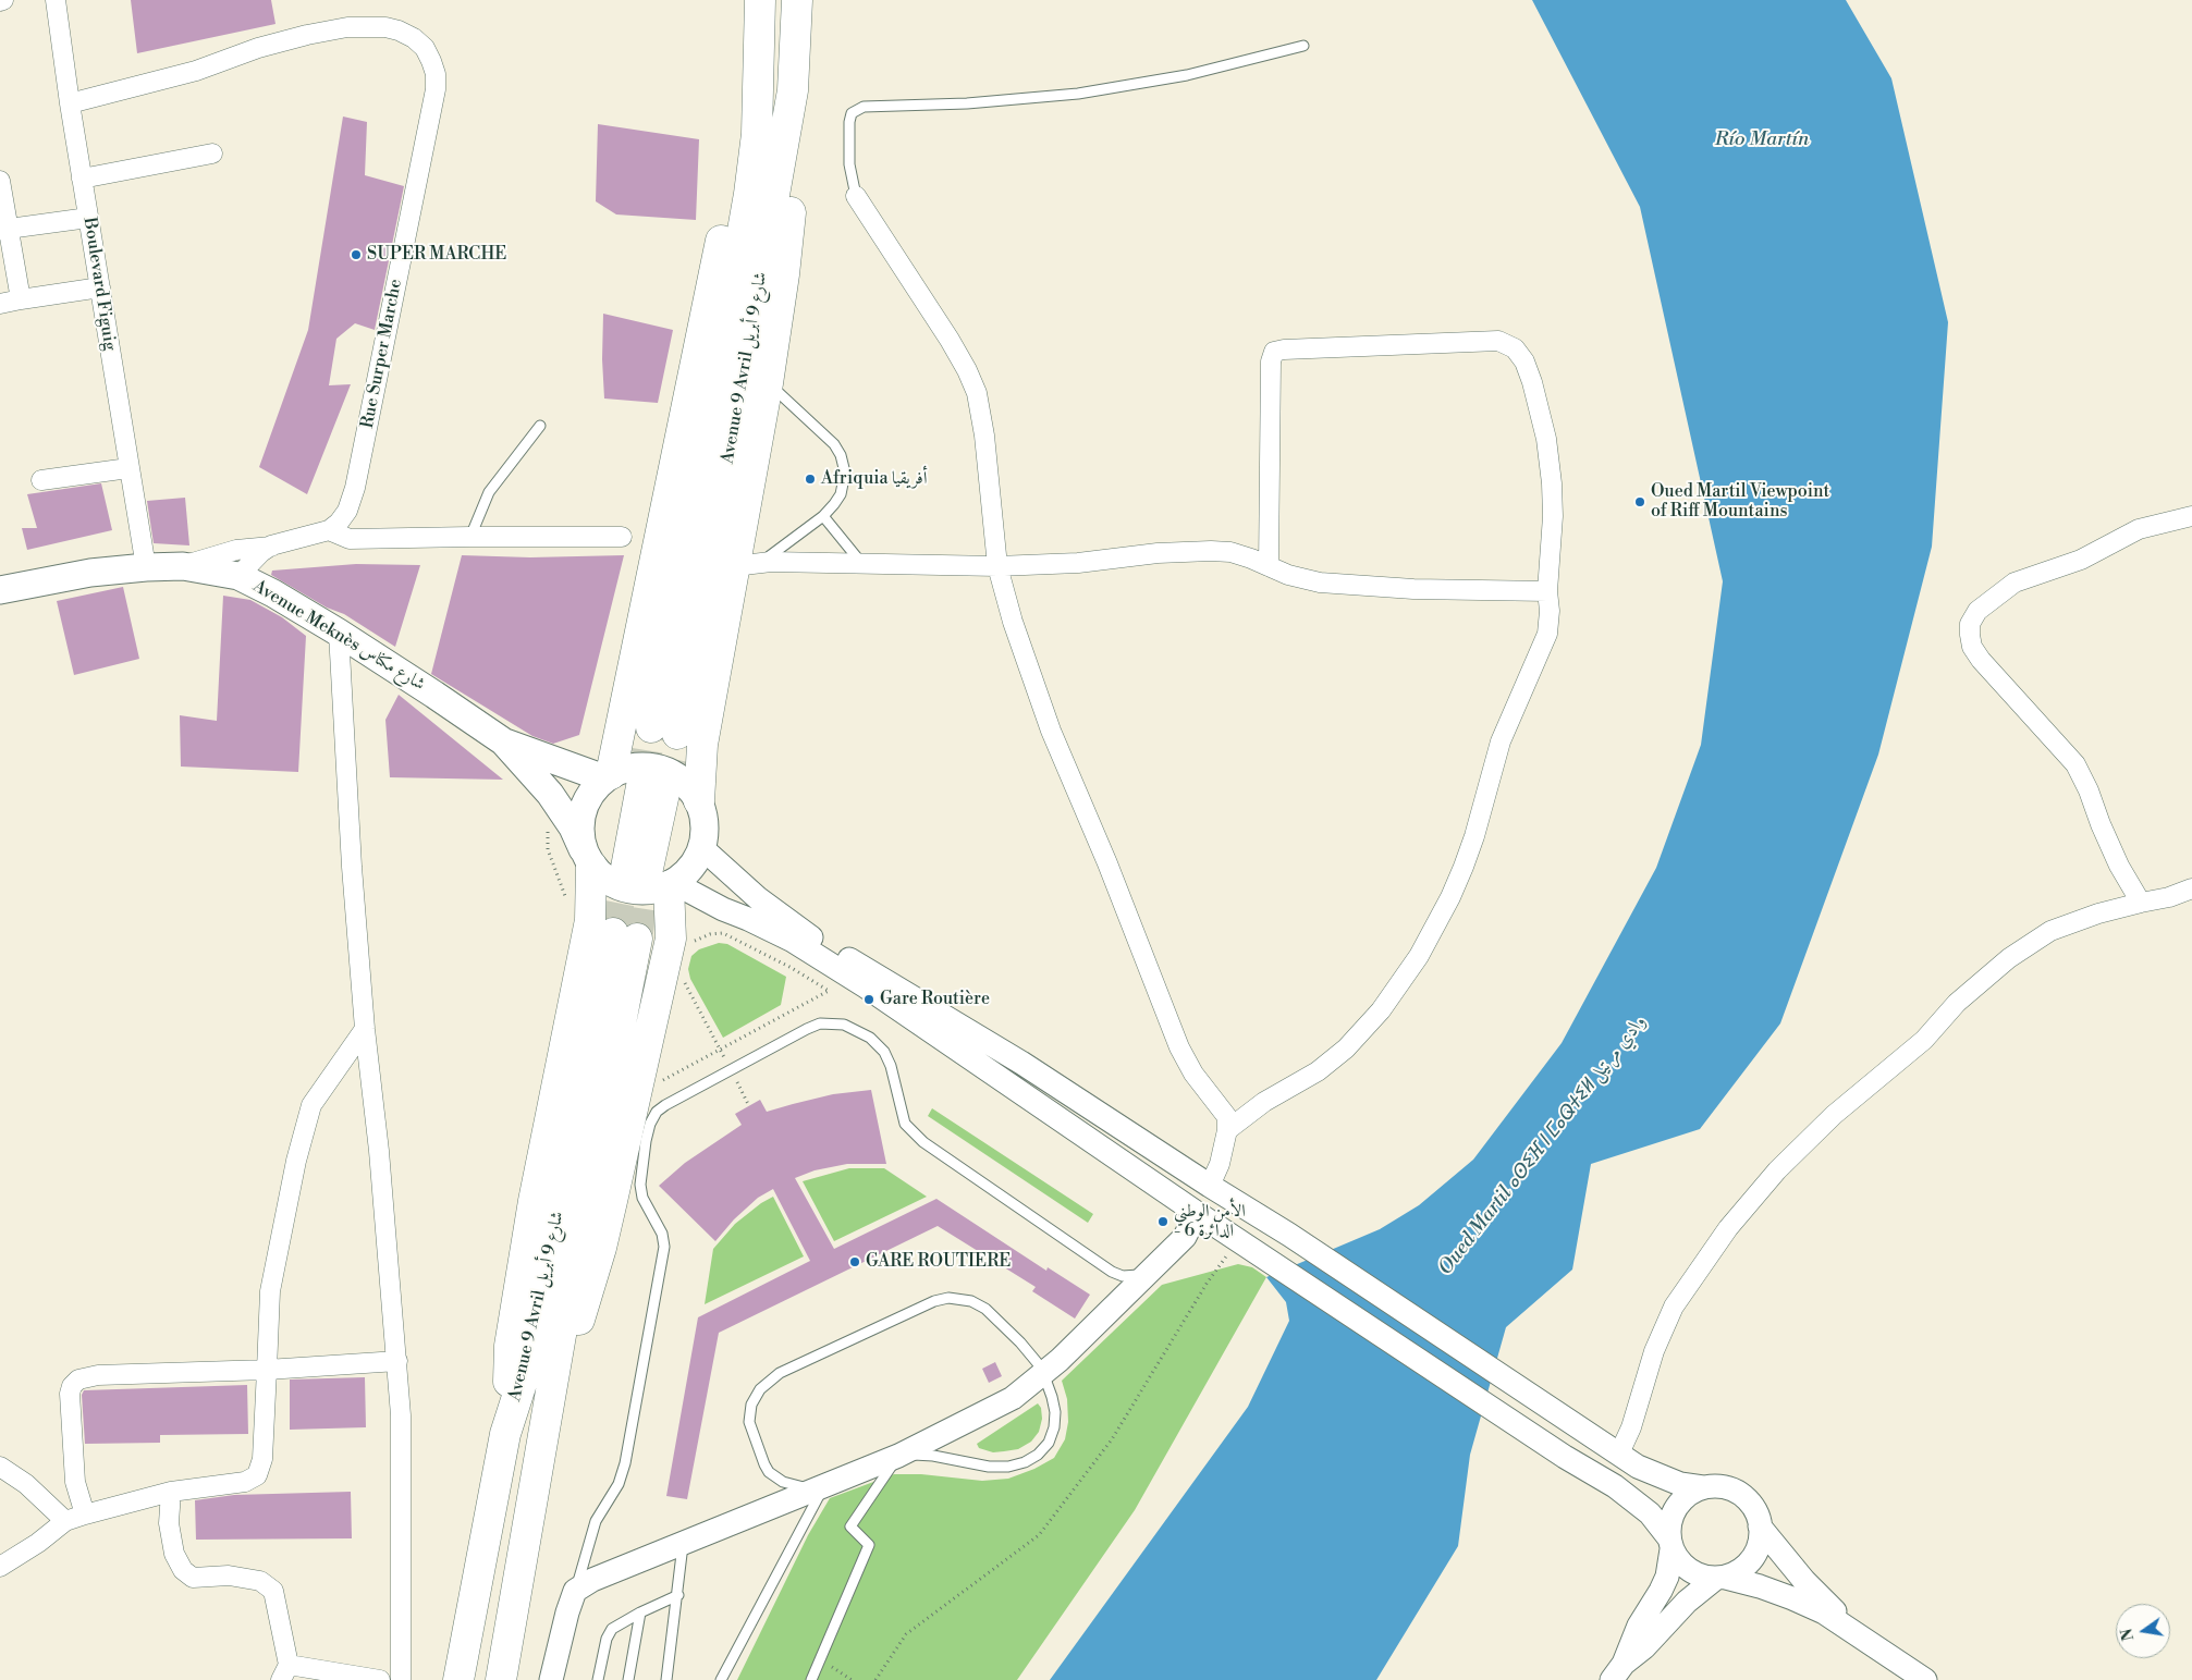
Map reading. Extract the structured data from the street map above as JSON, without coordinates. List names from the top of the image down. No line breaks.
{"streets":{"highway":["Avenue 9 Avril شارع 9 أبريل"],"main road":["Avenue Meknès شارع مكناس"],"street":["Boulevard Figuig","Rue Surper Marche"]},"crossings":[["Boulevard Figuig","Rue Surper Marche"],["Boulevard Figuig","Avenue Meknès شارع مكناس"]],"water":["Río Martín","Oued Martil ⴰⵙⵉⴼ ⵏ ⵎⴰⵕⵜⵉⵍ وادي مرتيل"],"places":["SUPER MARCHE","Afriquia أفريقيا","Oued Martil Viewpoint of Riff Mountains","Gare Routière","الأمن الوطني - الدائرة 6","GARE ROUTIERE"],"north":"left"}
